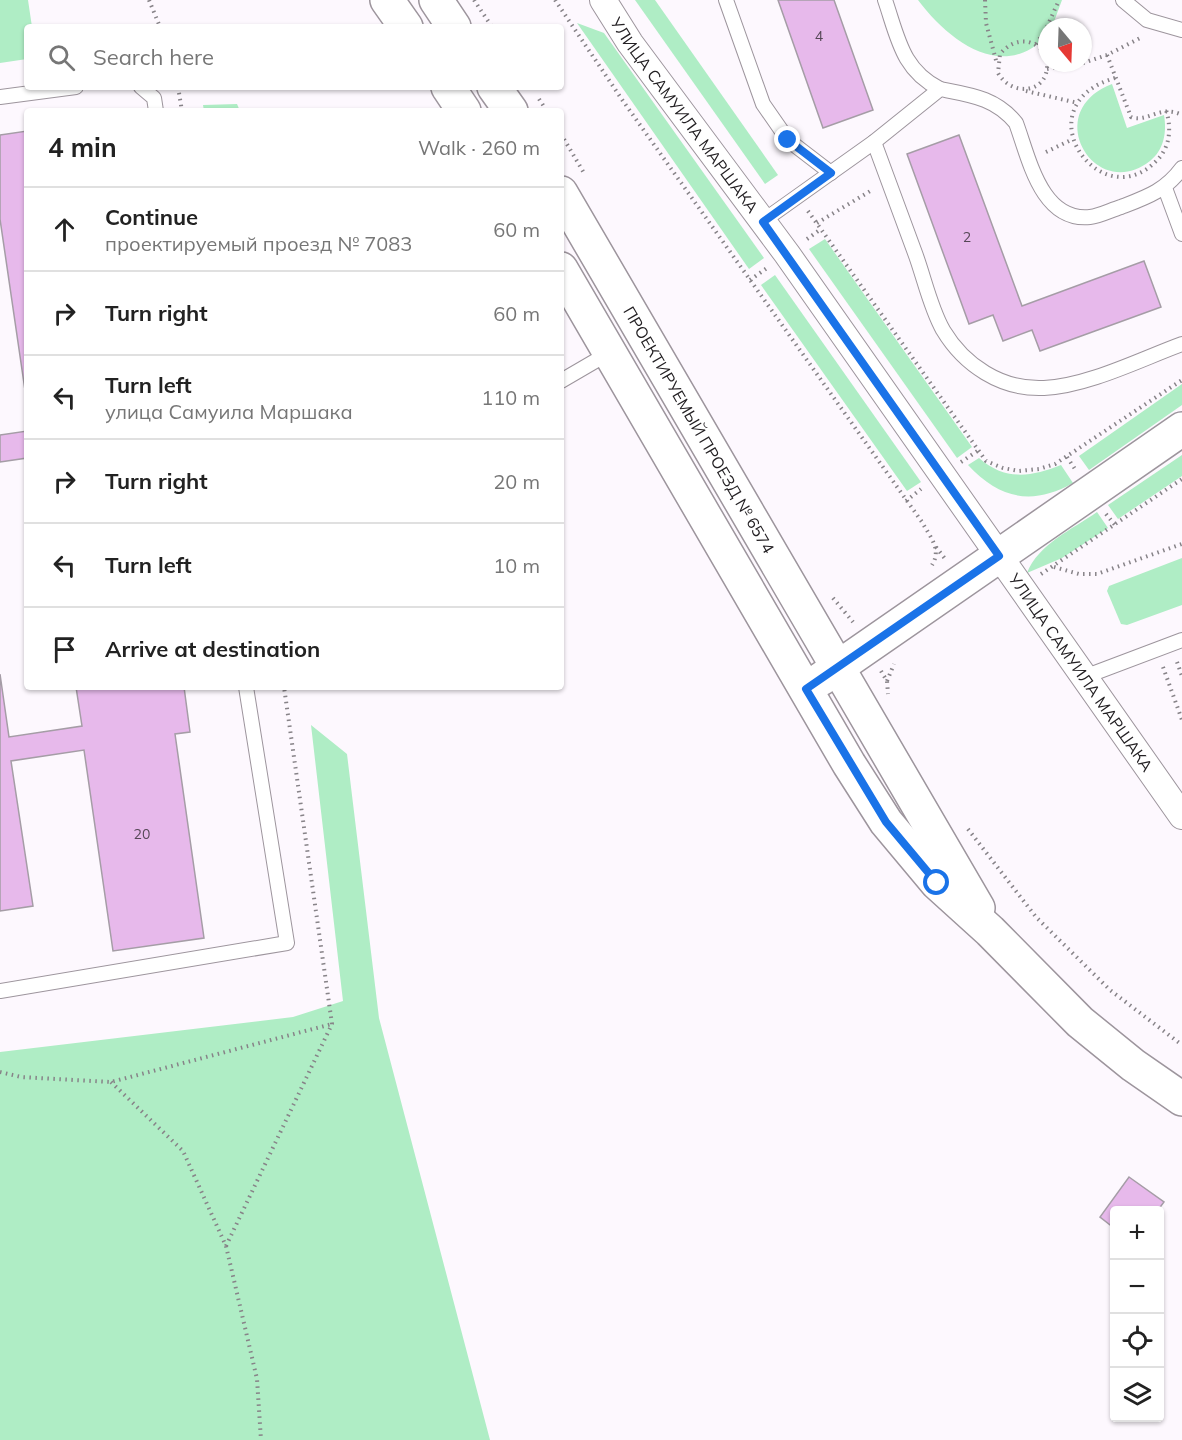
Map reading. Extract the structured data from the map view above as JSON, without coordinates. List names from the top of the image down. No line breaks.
{"streets":{"main road":["ПРОЕКТИРУЕМЫЙ ПРОЕЗД № 6574"],"street":["УЛИЦА САМУИЛА МАРШАКА"]},"house_numbers":["4","2","20"],"north":"bottom","page":{"search":"Search here","heading":["4 min","Walk · 260 m"],"list":[["Continue","проектируемый проезд № 7083","60 m"],["Turn right","60 m"],["Turn left","улица Самуила Маршака","110 m"],["Turn right","20 m"],["Turn left","10 m"],"Arrive at destination"],"map_buttons":["+","−"]}}
